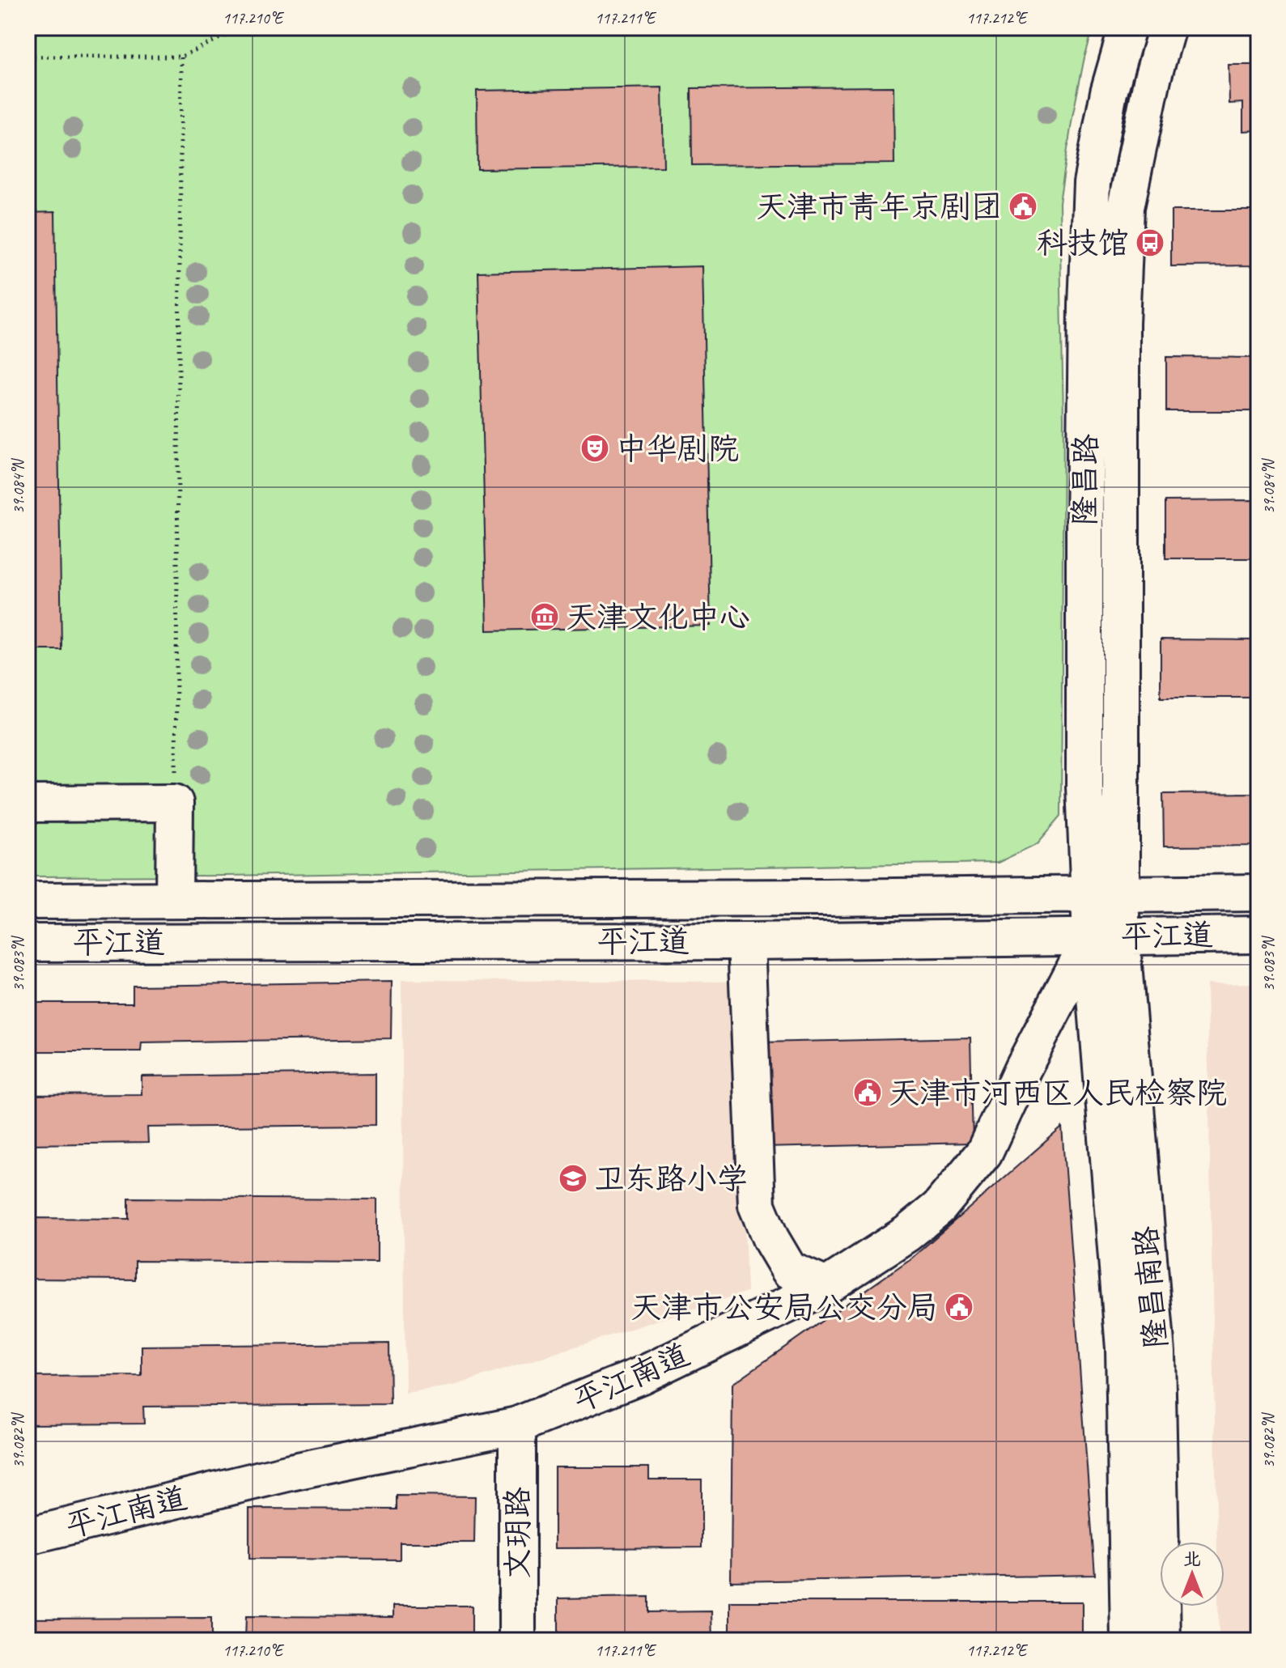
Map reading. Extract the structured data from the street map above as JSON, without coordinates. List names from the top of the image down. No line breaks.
{"streets":{"main road":["隆昌路","平江道","隆昌南路","平江南道","文玥路"]},"crossings":[["隆昌路","平江道"],["隆昌路","隆昌南路"],["隆昌路","平江南道"],["平江道","隆昌南路"],["平江道","平江南道"],["隆昌南路","平江南道"],["平江南道","文玥路"]],"places":{"public building":["天津市青年京剧团","天津市河西区人民检察院","天津市公安局公交分局"],"bus stop":["科技馆"],"theatre":["中华剧院"],"museum":["天津文化中心"],"school or university":["卫东路小学"]},"north":"top","coordinates":["117.210°E","117.211°E","117.212°E","39.084°N","39.083°N","39.082°N"]}
